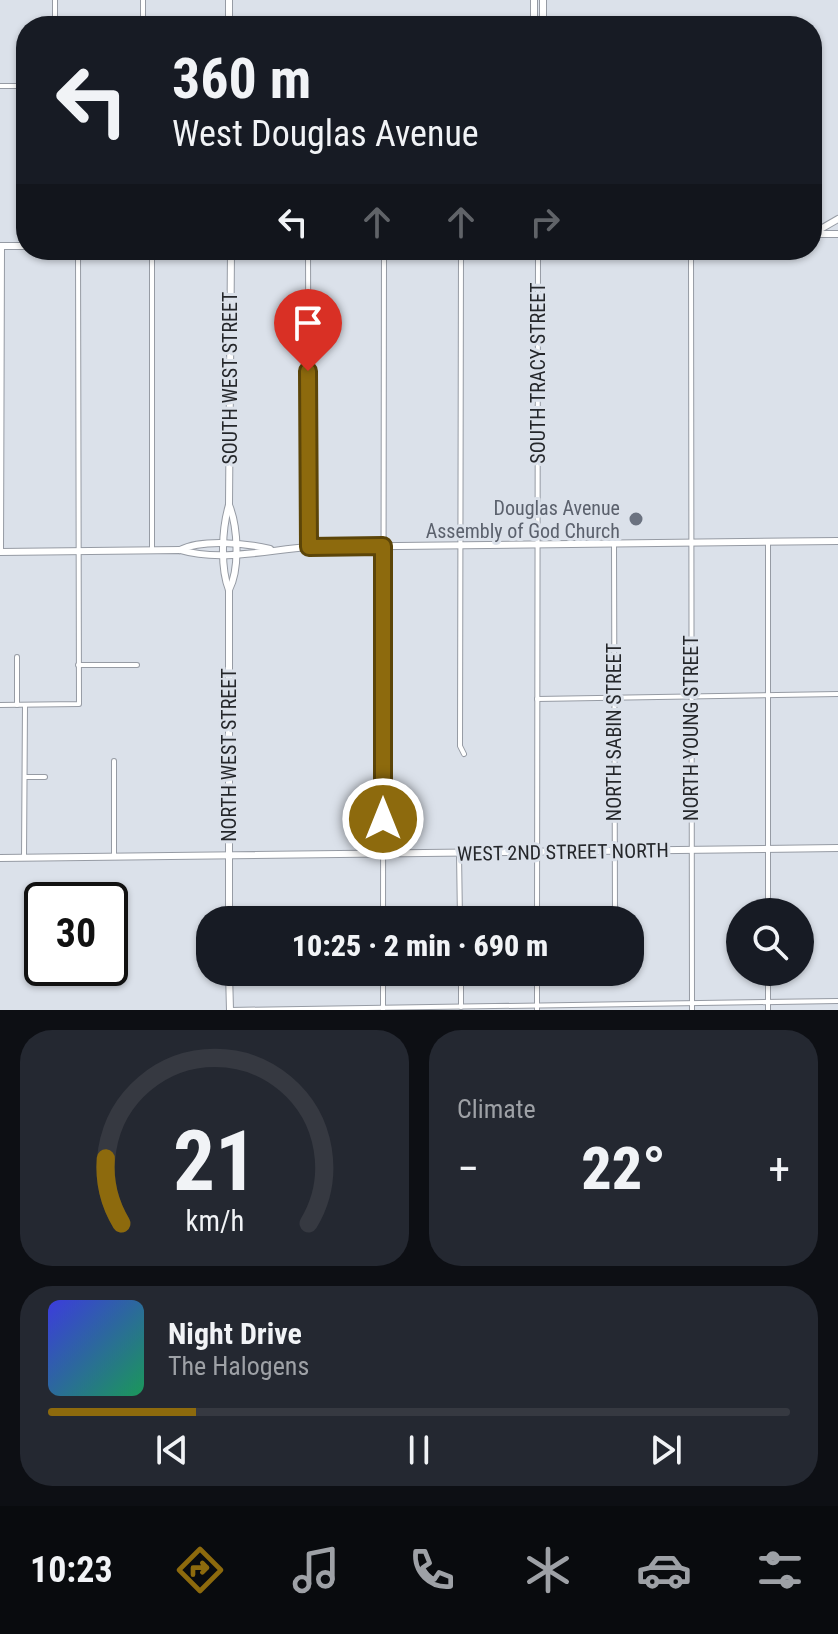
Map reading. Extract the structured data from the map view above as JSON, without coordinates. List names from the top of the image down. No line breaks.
{"streets":{"street":["SOUTH TRACY STREET","SOUTH WEST STREET","NORTH YOUNG STREET","NORTH SABIN STREET","NORTH WEST STREET","WEST 2ND STREET NORTH"]},"crossings":[["SOUTH TRACY STREET","WEST 2ND STREET NORTH"],["SOUTH WEST STREET","NORTH WEST STREET"],["NORTH YOUNG STREET","WEST 2ND STREET NORTH"],["NORTH SABIN STREET","WEST 2ND STREET NORTH"],["NORTH WEST STREET","WEST 2ND STREET NORTH"]],"places":["Douglas Avenue Assembly of God Church"],"page":{"turn":["360 m","West Douglas Avenue"],"limit":"30","trip":"10:25 · 2 min · 690 m","tile":"Climate","heat":["−","22°","+"],"song":["Night Drive","The Halogens"],"tabs":"10:23","gauge":["21","km/h"]}}
